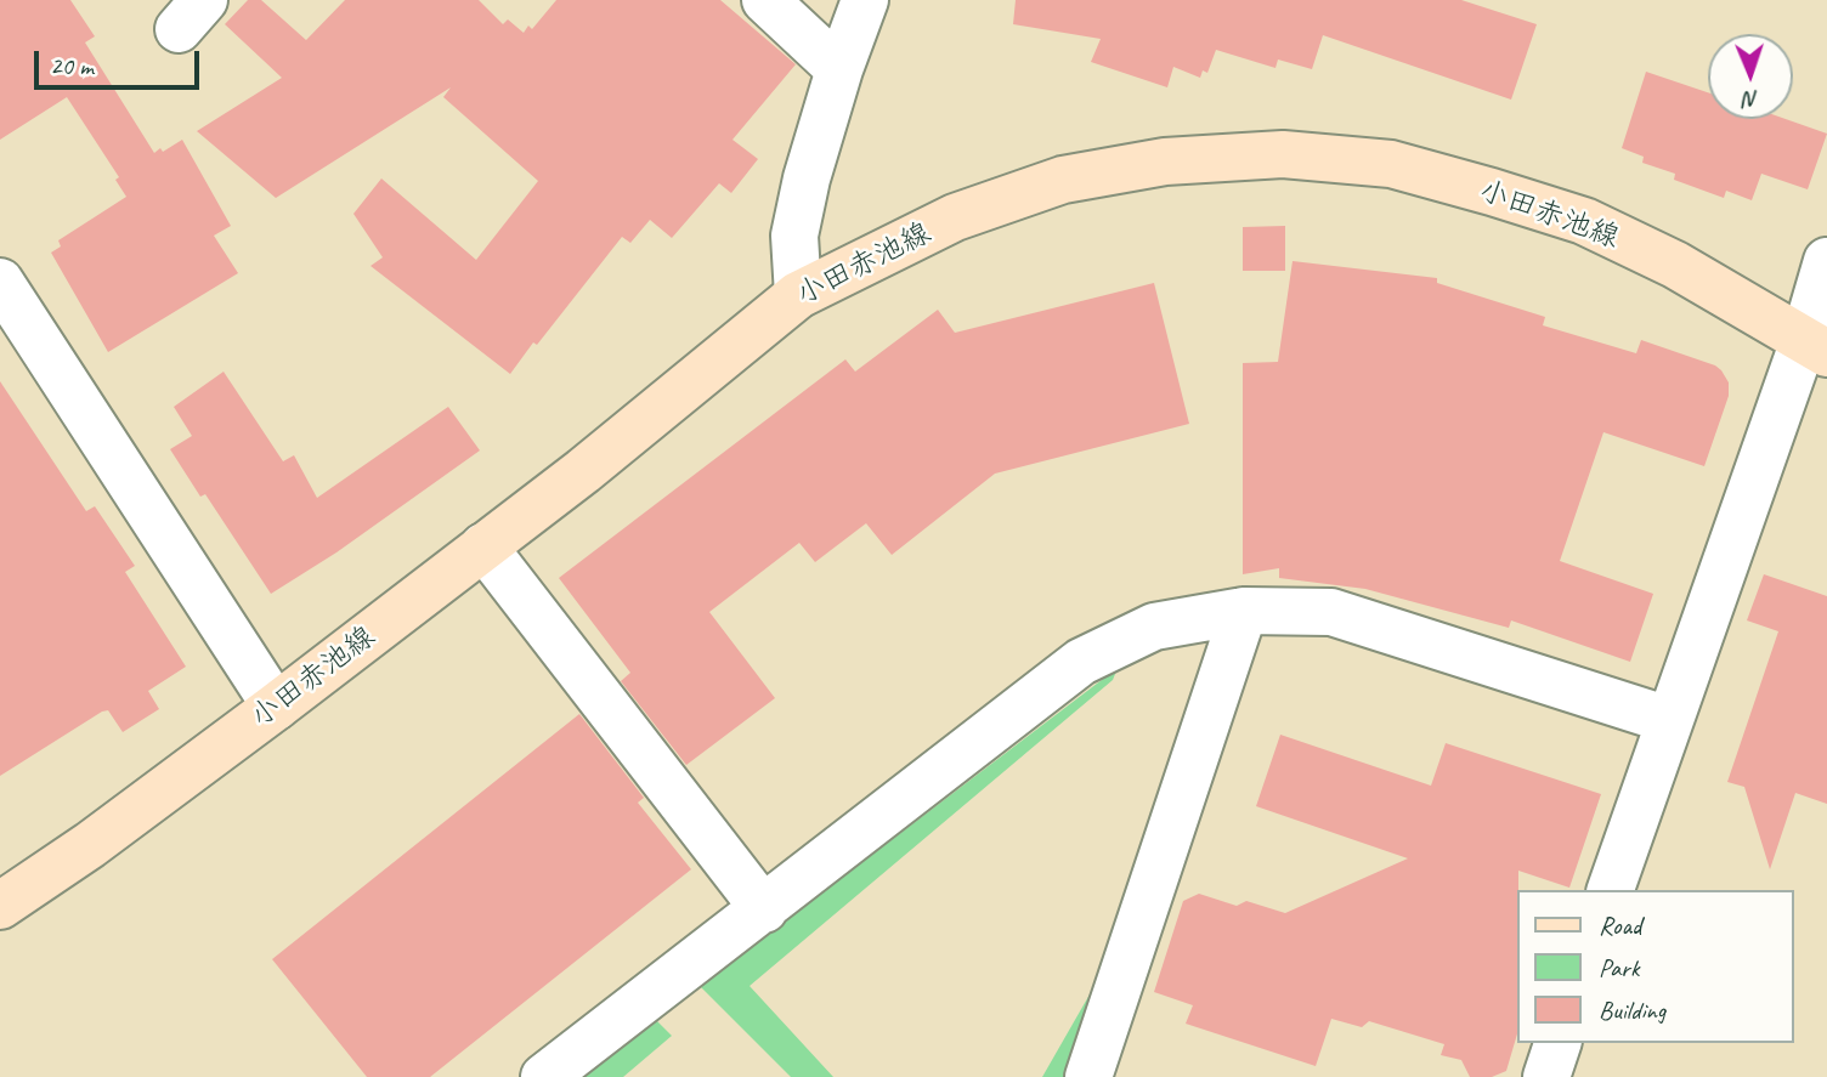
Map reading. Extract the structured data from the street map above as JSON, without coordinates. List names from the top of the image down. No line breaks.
{"streets":{"street":["小田赤池線"]},"legend":["Road","Park","Building"],"scale_bar":"20 m","north":"bottom"}
